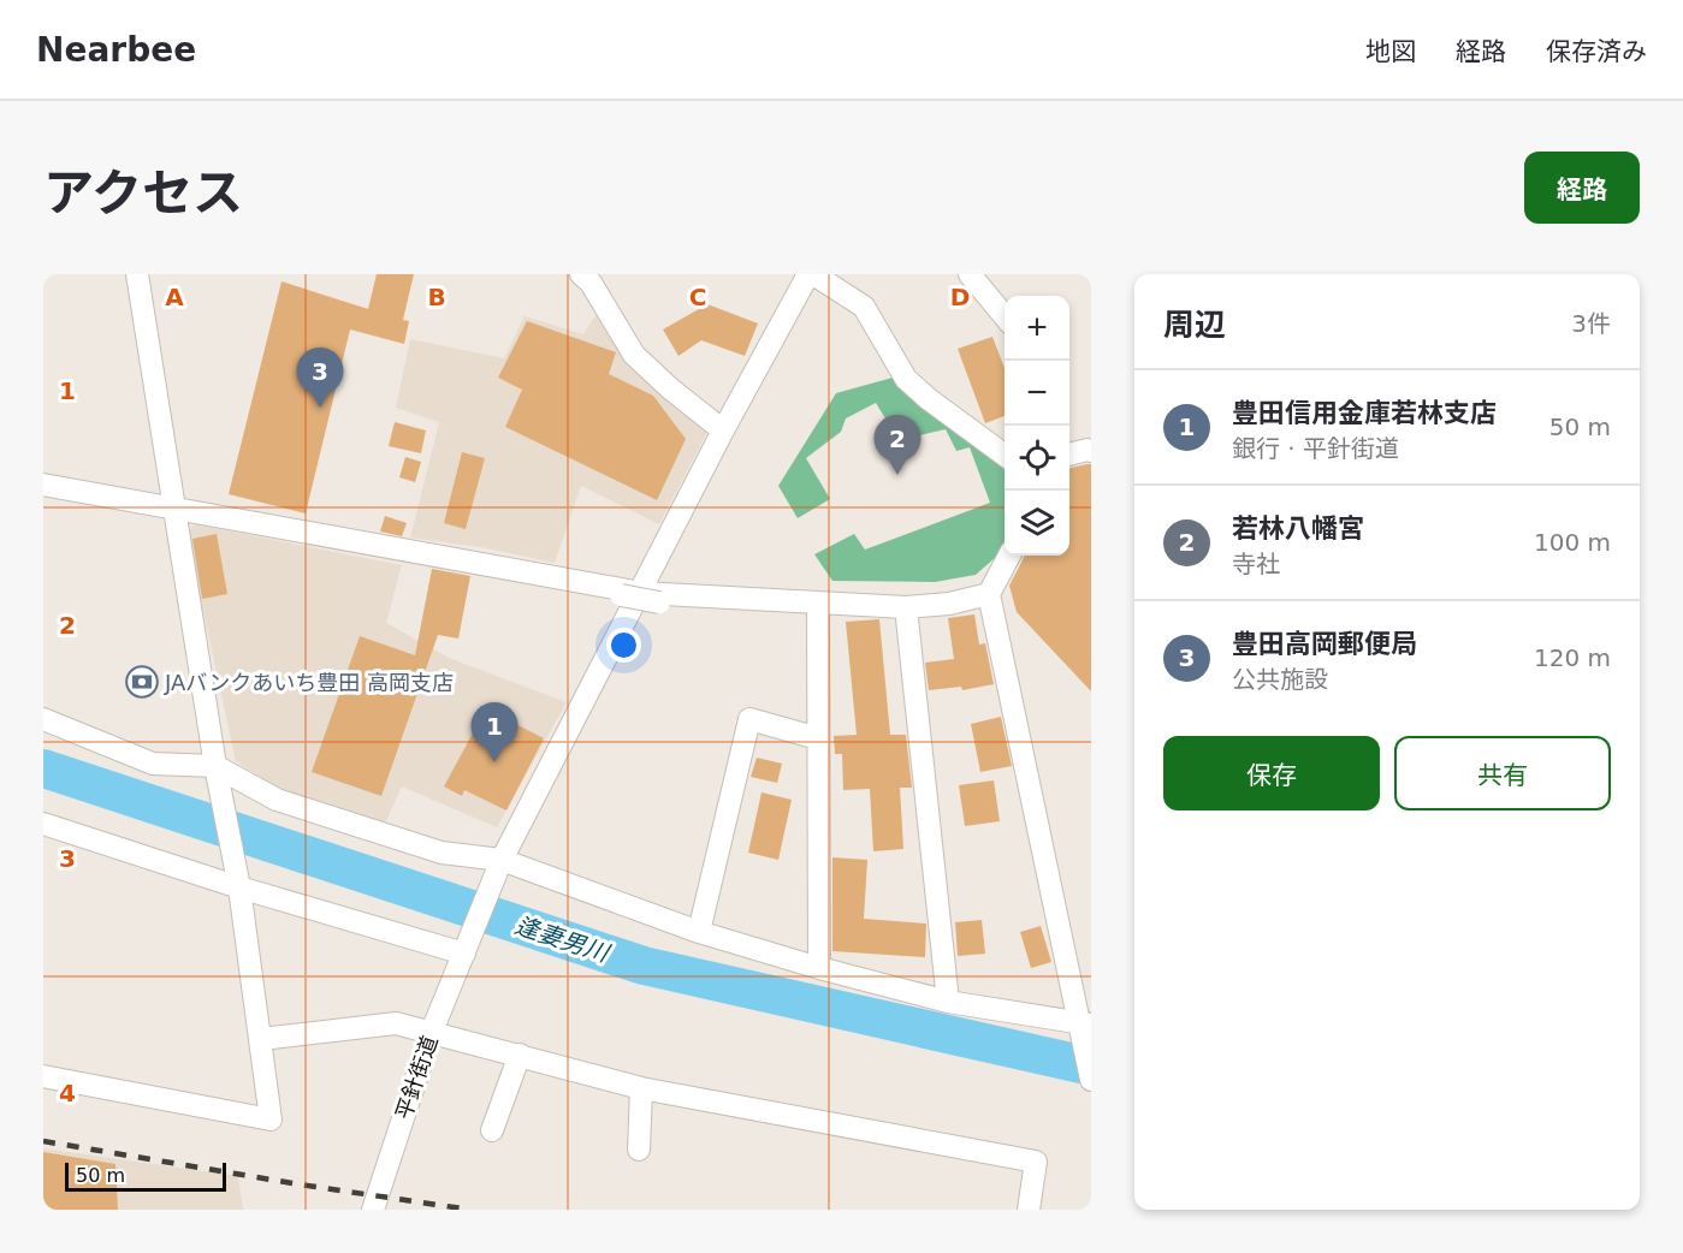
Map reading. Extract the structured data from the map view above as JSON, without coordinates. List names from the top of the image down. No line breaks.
{"streets":{"street":["平針街道"]},"water":["逢妻男川"],"places":{"bank":["JAバンクあいち豊田 高岡支店"]},"scale_bar":"50 m","page":{"header":"Nearbee","nav":["地図","経路","保存済み"],"title":"アクセス","buttons":["経路",["保存","共有"]],"heading":["周辺","3件"],"map_buttons":["+","−"],"pins":["3","2","1"],"list":[{"mark":"1","name":"豊田信用金庫若林支店","note":"銀行 · 平針街道","value":"50 m"},{"mark":"2","name":"若林八幡宮","note":"寺社","value":"100 m"},{"mark":"3","name":"豊田高岡郵便局","note":"公共施設","value":"120 m"}],"scale":"50 m"},"grid":{"columns":["A","B","C","D"],"rows":["1","2","3","4"]}}
